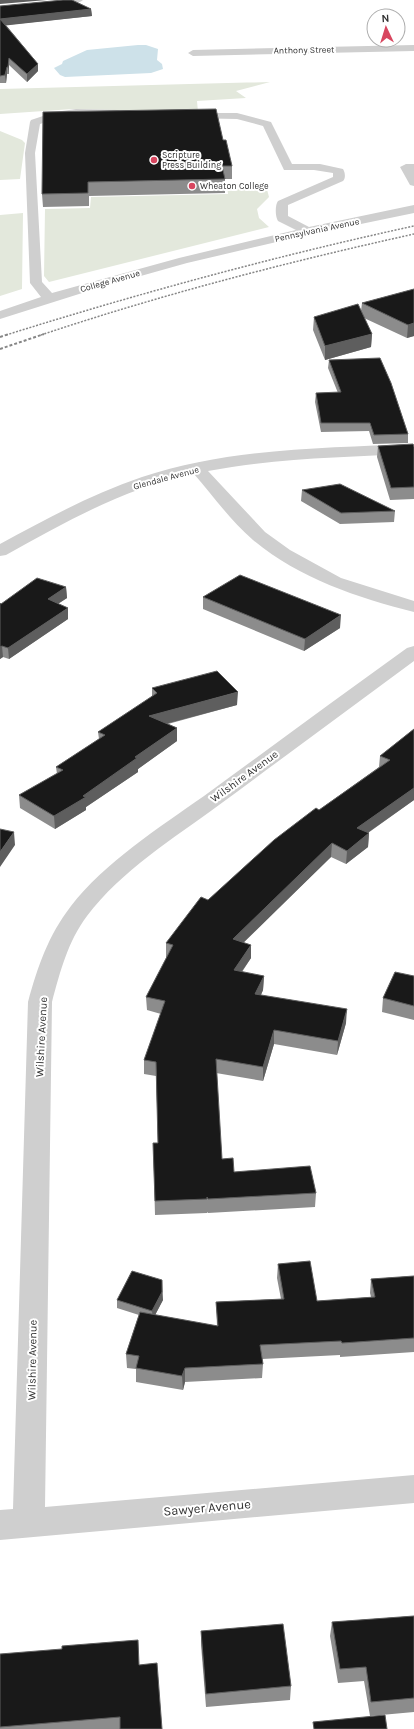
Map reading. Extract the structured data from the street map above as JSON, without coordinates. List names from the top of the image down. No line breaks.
{"streets":{"street":["Anthony Street","Pennsylvania Avenue","College Avenue","Glendale Avenue","Wilshire Avenue","Sawyer Avenue"]},"crossings":[["Pennsylvania Avenue","College Avenue"],["Wilshire Avenue","Sawyer Avenue"]],"places":["Scripture Press Building","Wheaton College"],"north":"top"}
